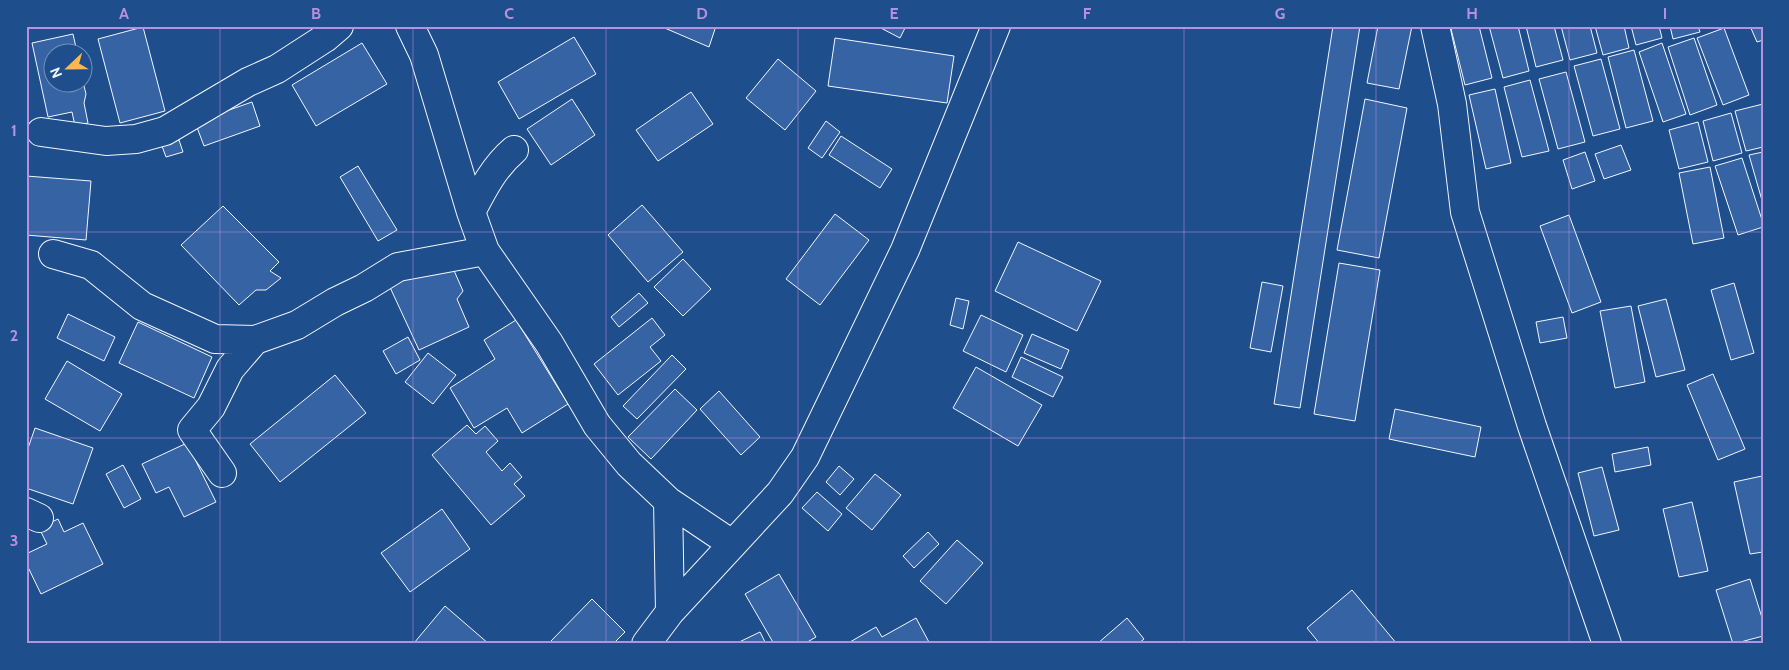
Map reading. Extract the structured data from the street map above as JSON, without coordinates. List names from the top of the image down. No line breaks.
{"north":"left","grid":{"columns":["A","B","C","D","E","F","G","H","I"],"rows":["1","2","3"]}}
